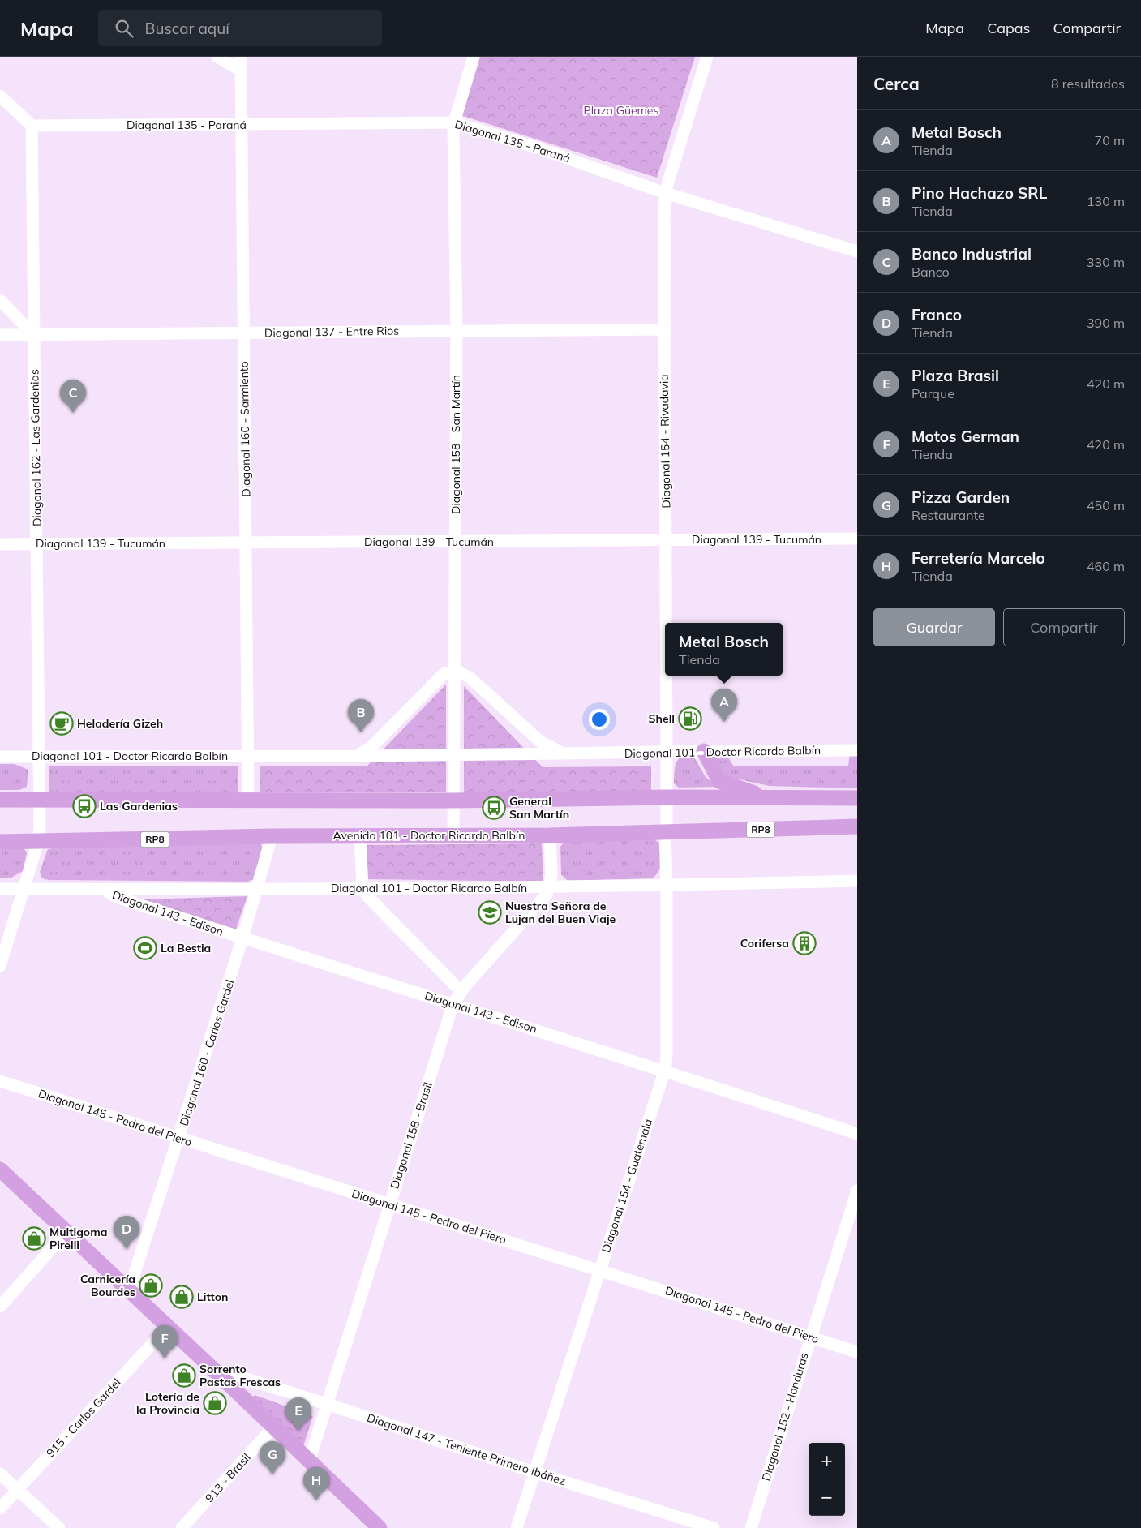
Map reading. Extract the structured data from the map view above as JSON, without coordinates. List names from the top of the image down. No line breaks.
{"streets":{"main road":["RP8","Avenida 101 - Doctor Ricardo Balbín"],"street":["Diagonal 135 - Paraná","Diagonal 137 - Entre Rios","Diagonal 160 - Sarmiento","Diagonal 154 - Rivadavia","Diagonal 158 - San Martín","Diagonal 162 - Las Gardenias","Diagonal 139 - Tucumán","Diagonal 101 - Doctor Ricardo Balbín","Diagonal 143 - Edison","Diagonal 160 - Carlos Gardel","Diagonal 145 - Pedro del Piero","Diagonal 158 - Brasil","Diagonal 154 - Guatemala","Diagonal 152 - Honduras","915 - Carlos Gardel","Diagonal 147 - Teniente Primero Ibáñez","913 - Brasil"]},"crossings":[["Diagonal 135 - Paraná","Diagonal 160 - Sarmiento"],["Diagonal 135 - Paraná","Diagonal 154 - Rivadavia"],["Diagonal 135 - Paraná","Diagonal 158 - San Martín"],["Diagonal 135 - Paraná","Diagonal 162 - Las Gardenias"],["Diagonal 137 - Entre Rios","Diagonal 160 - Sarmiento"],["Diagonal 137 - Entre Rios","Diagonal 154 - Rivadavia"],["Diagonal 137 - Entre Rios","Diagonal 158 - San Martín"],["Diagonal 137 - Entre Rios","Diagonal 162 - Las Gardenias"],["Diagonal 160 - Sarmiento","Diagonal 139 - Tucumán"],["Diagonal 160 - Sarmiento","Diagonal 101 - Doctor Ricardo Balbín"],["Diagonal 154 - Rivadavia","Diagonal 139 - Tucumán"],["Diagonal 154 - Rivadavia","Diagonal 101 - Doctor Ricardo Balbín"],["Diagonal 154 - Rivadavia","Avenida 101 - Doctor Ricardo Balbín"],["Diagonal 154 - Rivadavia","Diagonal 154 - Guatemala"],["Diagonal 158 - San Martín","Diagonal 139 - Tucumán"],["Diagonal 158 - San Martín","Diagonal 101 - Doctor Ricardo Balbín"],["Diagonal 158 - San Martín","Avenida 101 - Doctor Ricardo Balbín"],["Diagonal 162 - Las Gardenias","Diagonal 139 - Tucumán"],["Diagonal 162 - Las Gardenias","Diagonal 101 - Doctor Ricardo Balbín"],["Diagonal 162 - Las Gardenias","Avenida 101 - Doctor Ricardo Balbín"],["Diagonal 101 - Doctor Ricardo Balbín","Diagonal 143 - Edison"],["Diagonal 101 - Doctor Ricardo Balbín","Diagonal 160 - Carlos Gardel"],["Diagonal 101 - Doctor Ricardo Balbín","Diagonal 158 - Brasil"],["Diagonal 101 - Doctor Ricardo Balbín","Diagonal 154 - Guatemala"],["Avenida 101 - Doctor Ricardo Balbín","Diagonal 160 - Carlos Gardel"],["Avenida 101 - Doctor Ricardo Balbín","Diagonal 158 - Brasil"],["Avenida 101 - Doctor Ricardo Balbín","Diagonal 154 - Guatemala"],["Diagonal 143 - Edison","Diagonal 160 - Carlos Gardel"],["Diagonal 143 - Edison","Diagonal 158 - Brasil"],["Diagonal 143 - Edison","Diagonal 154 - Guatemala"],["Diagonal 160 - Carlos Gardel","Diagonal 145 - Pedro del Piero"],["Diagonal 145 - Pedro del Piero","Diagonal 158 - Brasil"],["Diagonal 145 - Pedro del Piero","Diagonal 154 - Guatemala"],["Diagonal 145 - Pedro del Piero","Diagonal 152 - Honduras"],["Diagonal 158 - Brasil","Diagonal 147 - Teniente Primero Ibáñez"],["Diagonal 154 - Guatemala","Diagonal 147 - Teniente Primero Ibáñez"]],"parks":["Plaza Güemes"],"places":{"fuel station":["Shell"],"cafe":["Heladería Gizeh"],"bus stop":["Las Gardenias","General San Martín"],"school or university":["Nuestra Señora de Lujan del Buen Viaje"],"building":["Corifersa"],"sports":["La Bestia"],"shop":["Multigoma Pirelli","Carnicería Bourdes","Litton","Sorrento Pastas Frescas","Lotería de la Provincia"]},"page":{"header":"Mapa","search":"Buscar aquí","nav":["Mapa","Capas","Compartir"],"heading":["Cerca","8 resultados"],"list":[{"mark":"A","name":"Metal Bosch","note":"Tienda","value":"70 m"},{"mark":"B","name":"Pino Hachazo SRL","note":"Tienda","value":"130 m"},{"mark":"C","name":"Banco Industrial","note":"Banco","value":"330 m"},{"mark":"D","name":"Franco","note":"Tienda","value":"390 m"},{"mark":"E","name":"Plaza Brasil","note":"Parque","value":"420 m"},{"mark":"F","name":"Motos German","note":"Tienda","value":"420 m"},{"mark":"G","name":"Pizza Garden","note":"Restaurante","value":"450 m"},{"mark":"H","name":"Ferretería Marcelo","note":"Tienda","value":"460 m"}],"pins":["C","A","B","D","F","E","G","H"],"buttons":["Guardar","Compartir"],"popup":["Metal Bosch","Tienda"],"map_buttons":["+","−"]}}
